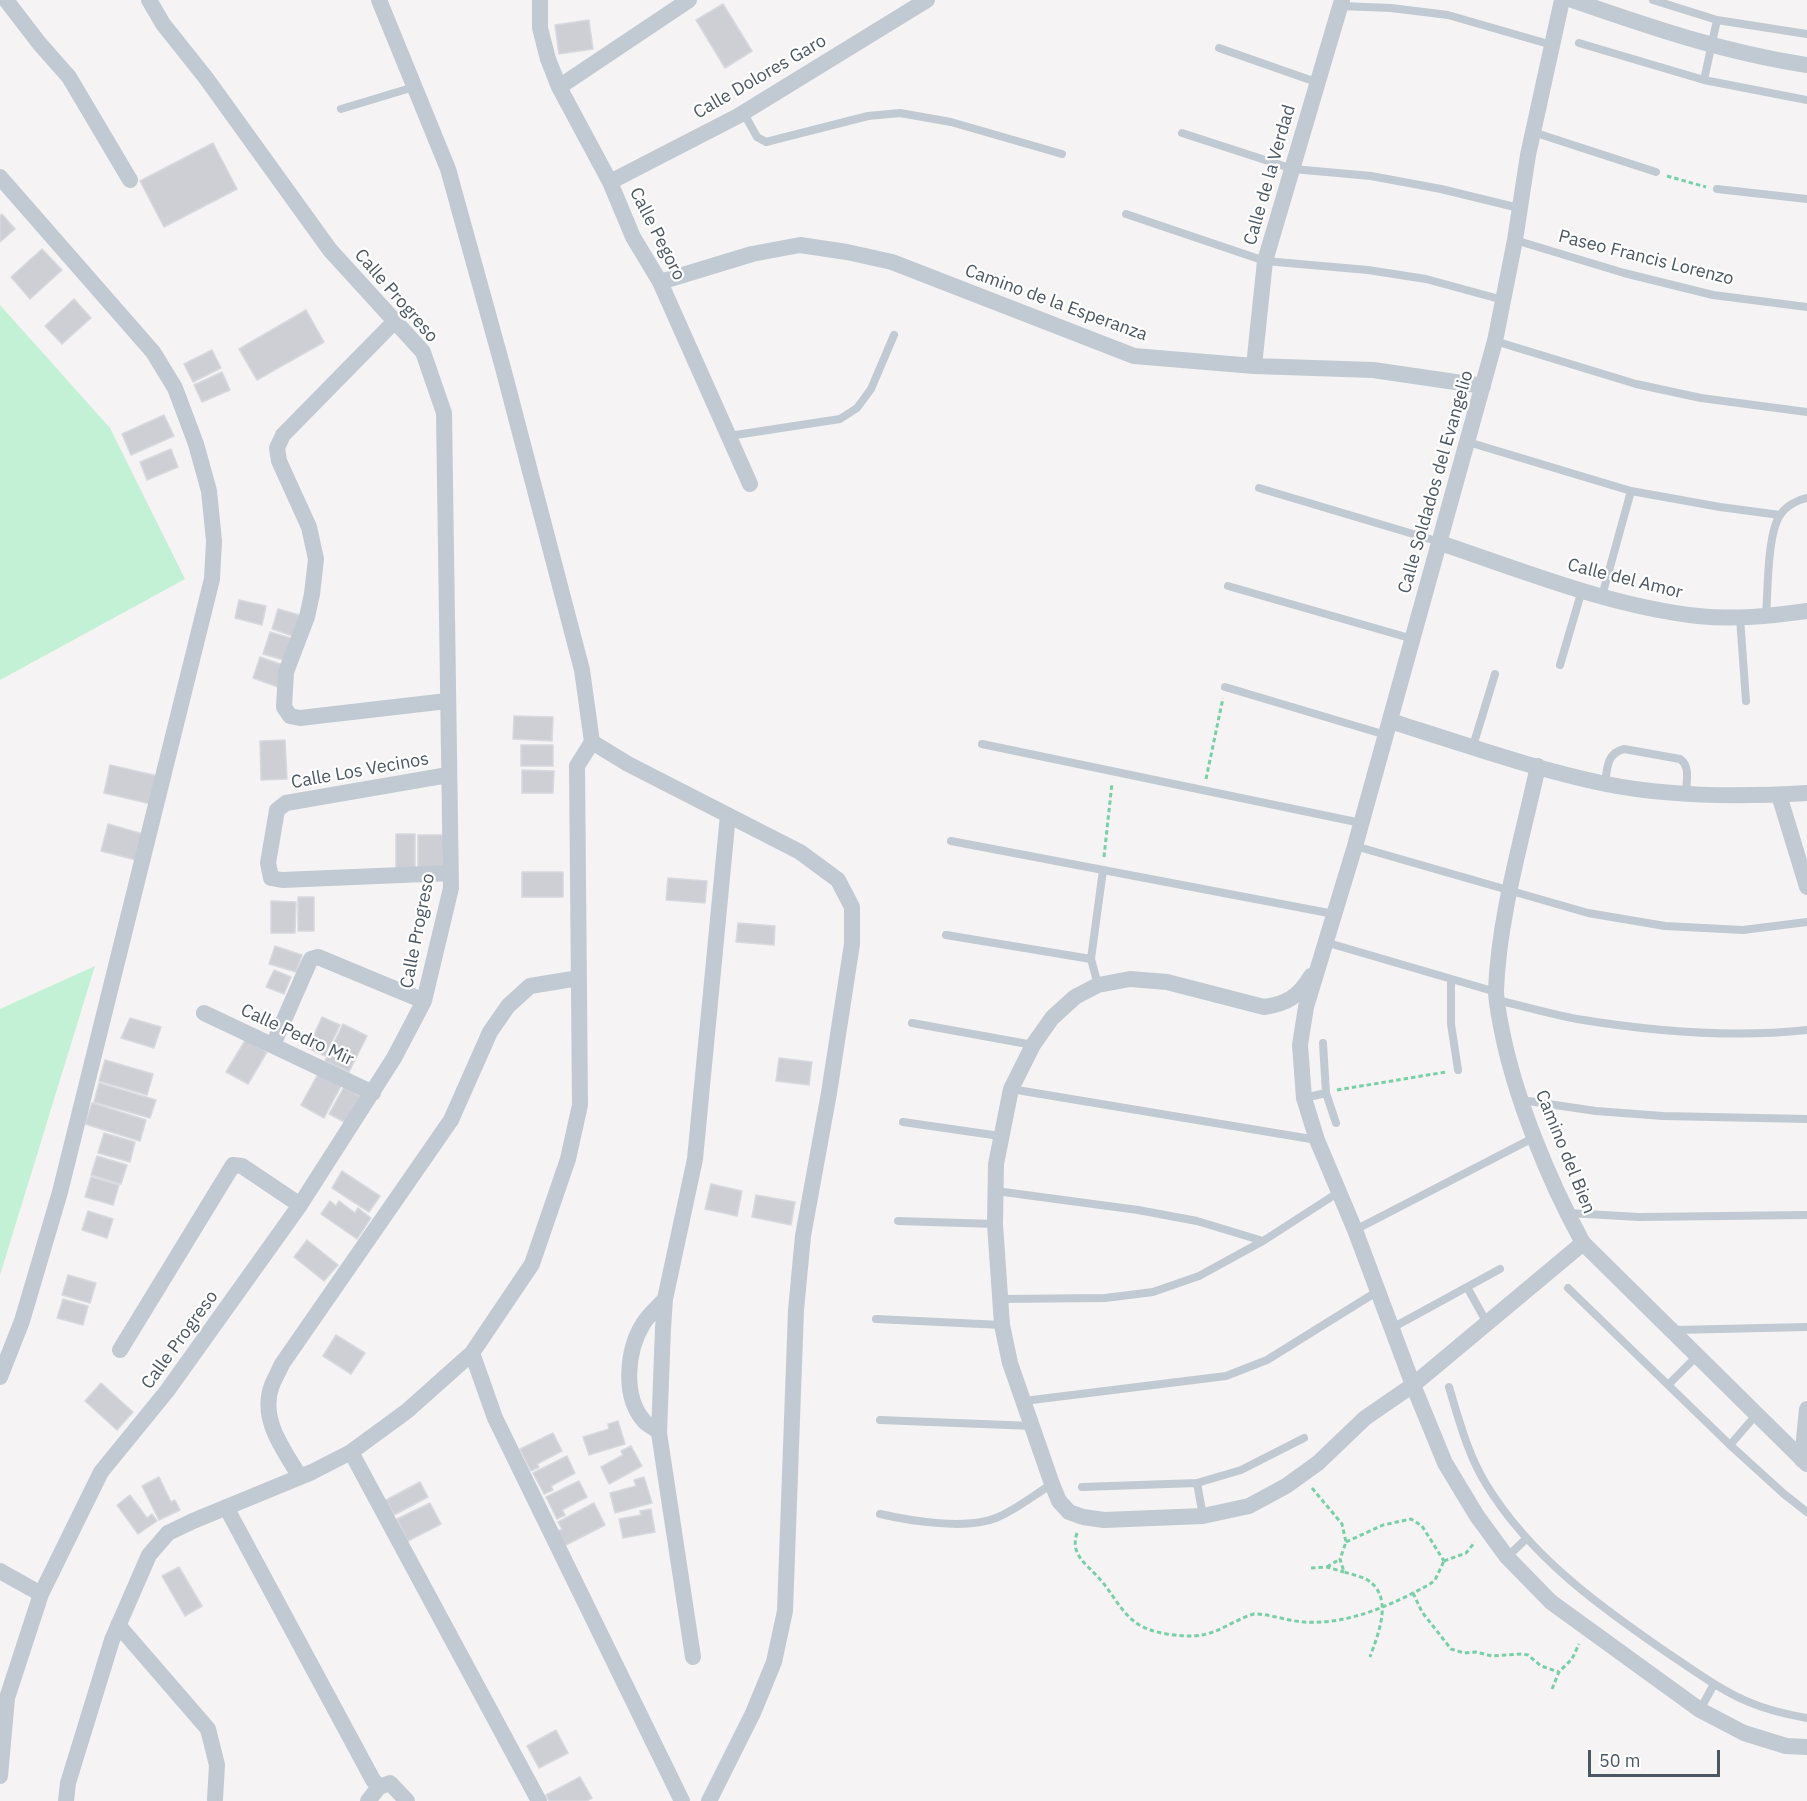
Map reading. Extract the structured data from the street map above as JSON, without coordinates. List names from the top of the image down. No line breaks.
{"streets":{"street":["Calle Dolores Garo","Calle de la Verdad","Calle Pegoro","Calle Progreso","Camino de la Esperanza","Calle Soldados del Evangelio","Calle del Amor","Calle Los Vecinos","Calle Pedro Mir","Camino del Bien"],"lane":["Paseo Francis Lorenzo"]},"crossings":[["Calle Dolores Garo","Calle Pegoro"],["Calle de la Verdad","Camino de la Esperanza"],["Calle Pegoro","Camino de la Esperanza"],["Paseo Francis Lorenzo","Calle Soldados del Evangelio"],["Calle Progreso","Calle Los Vecinos"],["Calle Progreso","Calle Pedro Mir"],["Camino de la Esperanza","Calle Soldados del Evangelio"],["Calle Soldados del Evangelio","Calle del Amor"]],"scale_bar":"50 m"}
